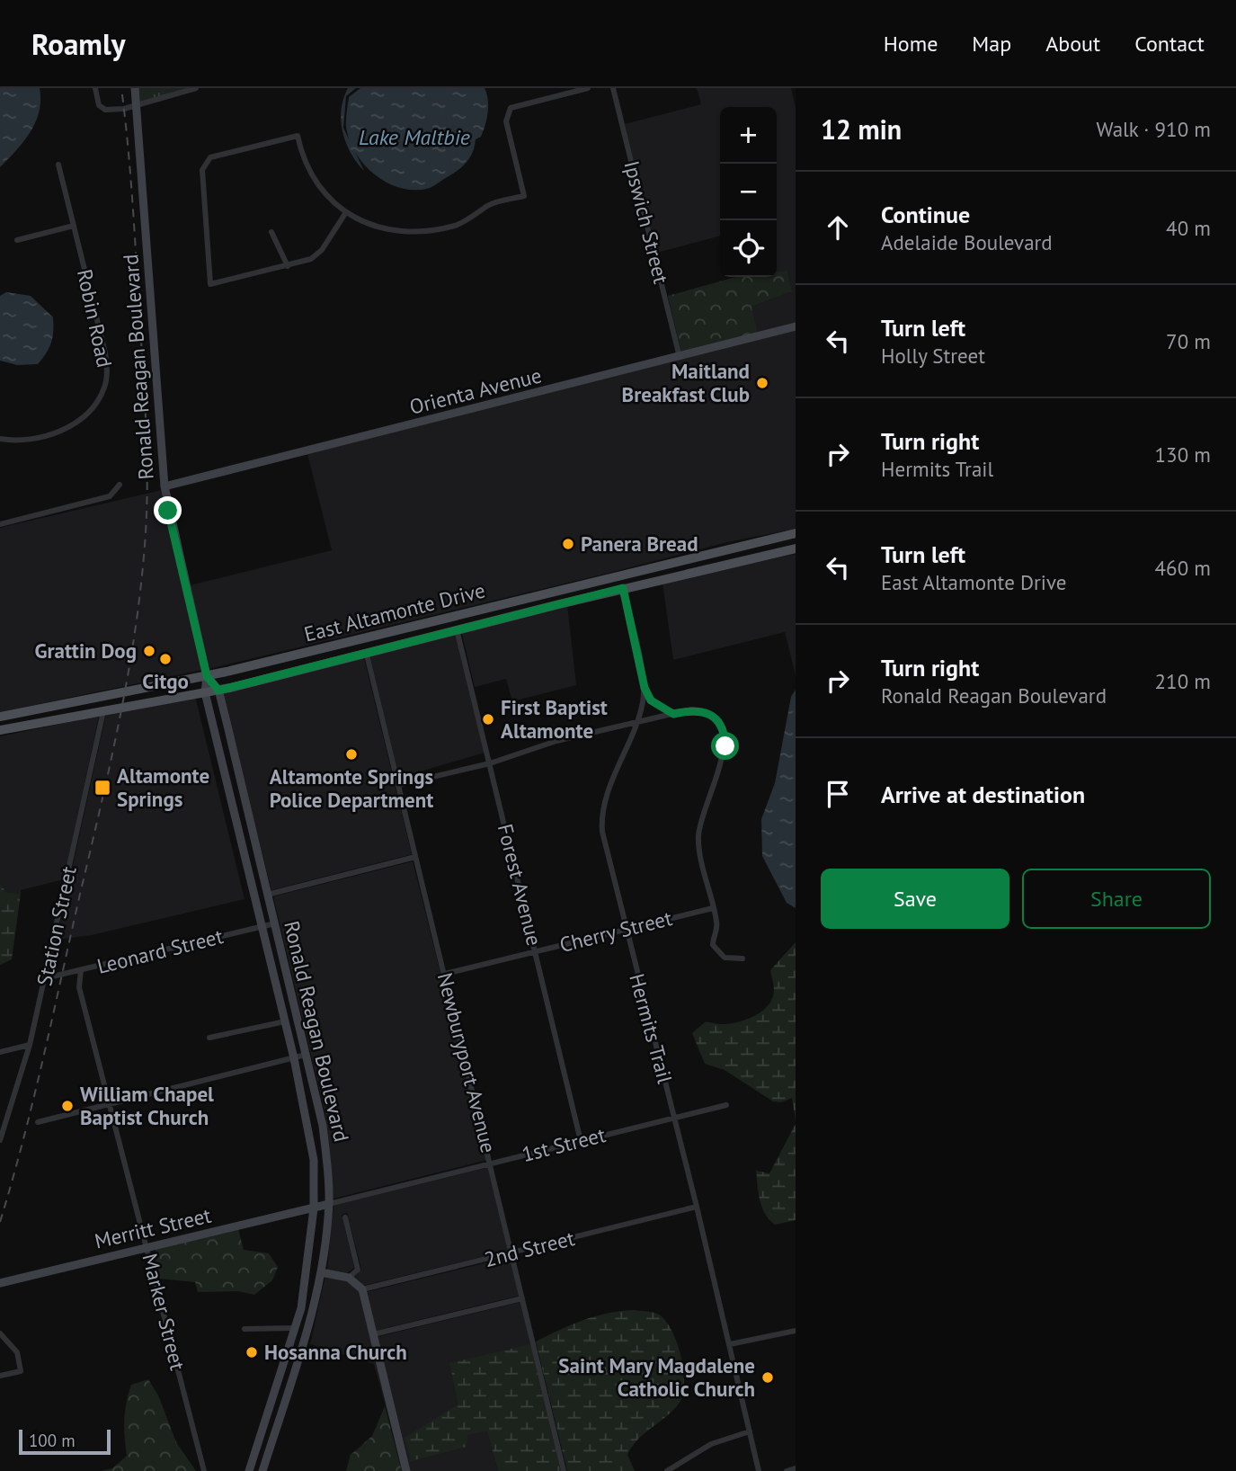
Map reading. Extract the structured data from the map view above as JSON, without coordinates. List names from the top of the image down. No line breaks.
{"streets":{"main road":["East Altamonte Drive"],"street":["Ipswich Street","Robin Road","Ronald Reagan Boulevard","Orienta Avenue","Forest Avenue","Station Street","Cherry Street","Leonard Street","Hermits Trail","Newburyport Avenue","1st Street","Merritt Street","2nd Street","Marker Street"]},"crossings":[["Ipswich Street","Orienta Avenue"],["Ronald Reagan Boulevard","Orienta Avenue"],["Ronald Reagan Boulevard","East Altamonte Drive"],["Ronald Reagan Boulevard","Leonard Street"],["Ronald Reagan Boulevard","1st Street"],["Ronald Reagan Boulevard","Merritt Street"],["East Altamonte Drive","Forest Avenue"],["East Altamonte Drive","Station Street"],["East Altamonte Drive","Hermits Trail"],["East Altamonte Drive","Newburyport Avenue"],["Forest Avenue","Cherry Street"],["Forest Avenue","1st Street"],["Station Street","Leonard Street"],["Cherry Street","Hermits Trail"],["Cherry Street","Newburyport Avenue"],["Leonard Street","Marker Street"],["Hermits Trail","1st Street"],["Hermits Trail","2nd Street"],["Newburyport Avenue","1st Street"],["Newburyport Avenue","2nd Street"],["1st Street","Merritt Street"],["Merritt Street","Marker Street"]],"water":["Lake Maltbie"],"places":{"other":["Maitland Breakfast Club","Panera Bread","Grattin Dog","Citgo","First Baptist Altamonte","Altamonte Springs Police Department","William Chapel Baptist Church","Hosanna Church","Saint Mary Magdalene Catholic Church"],"transit":["Altamonte Springs"]},"scale_bar":"100 m","page":{"header":"Roamly","nav":["Home","Map","About","Contact"],"heading":["12 min","Walk · 910 m"],"map_buttons":["+","−"],"list":[["Continue","Adelaide Boulevard","40 m"],["Turn left","Holly Street","70 m"],["Turn right","Hermits Trail","130 m"],["Turn left","East Altamonte Drive","460 m"],["Turn right","Ronald Reagan Boulevard","210 m"],"Arrive at destination"],"buttons":["Save","Share"],"scale":"100 m"}}
